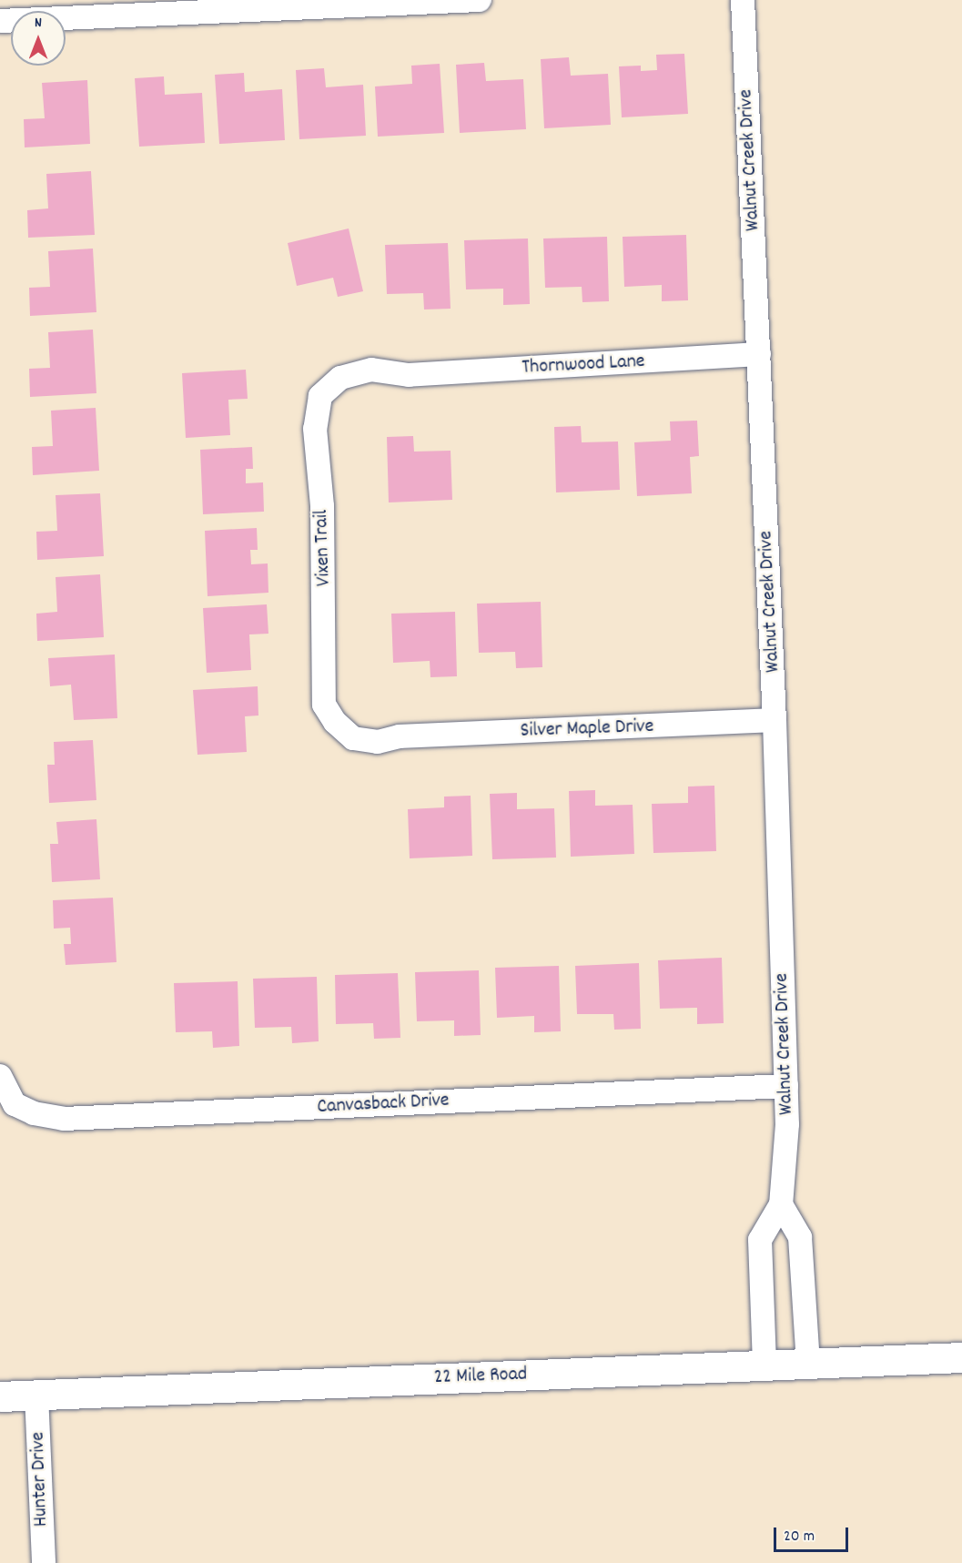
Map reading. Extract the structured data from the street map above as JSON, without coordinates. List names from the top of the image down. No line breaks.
{"streets":{"street":["Walnut Creek Drive","Thornwood Lane","Vixen Trail","Silver Maple Drive","Canvasback Drive","22 Mile Road","Hunter Drive"]},"crossings":[["Walnut Creek Drive","Thornwood Lane"],["Walnut Creek Drive","Silver Maple Drive"],["Walnut Creek Drive","Canvasback Drive"],["Walnut Creek Drive","22 Mile Road"],["Thornwood Lane","Vixen Trail"],["Vixen Trail","Silver Maple Drive"],["22 Mile Road","Hunter Drive"]],"scale_bar":"20 m","north":"top"}
